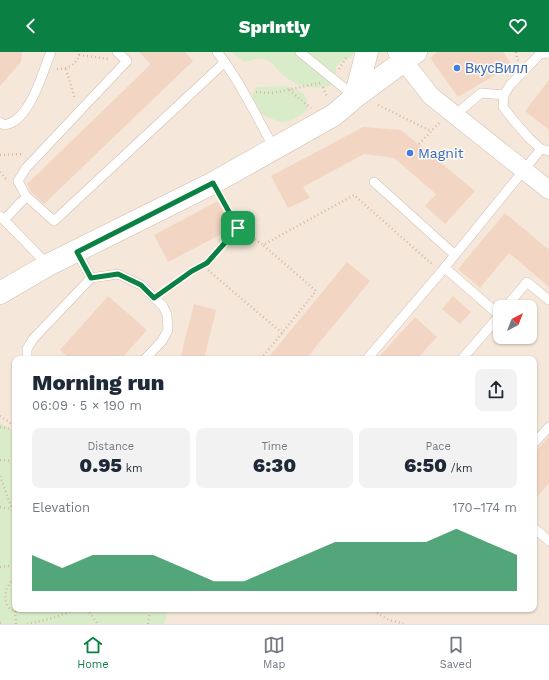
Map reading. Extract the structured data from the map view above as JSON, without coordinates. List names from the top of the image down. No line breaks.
{"places":["ВкусВилл","Magnit"],"north":"top right","page":{"header":"Sprintly","heading":["Morning run","06:09 · 5 × 190 m"],"stats":[["Distance","0.95 km"],["Time","6:30"],["Pace","6:50 /km"]],"chart":["Elevation","170–174 m"],"tabs":["Home","Map","Saved"]}}
